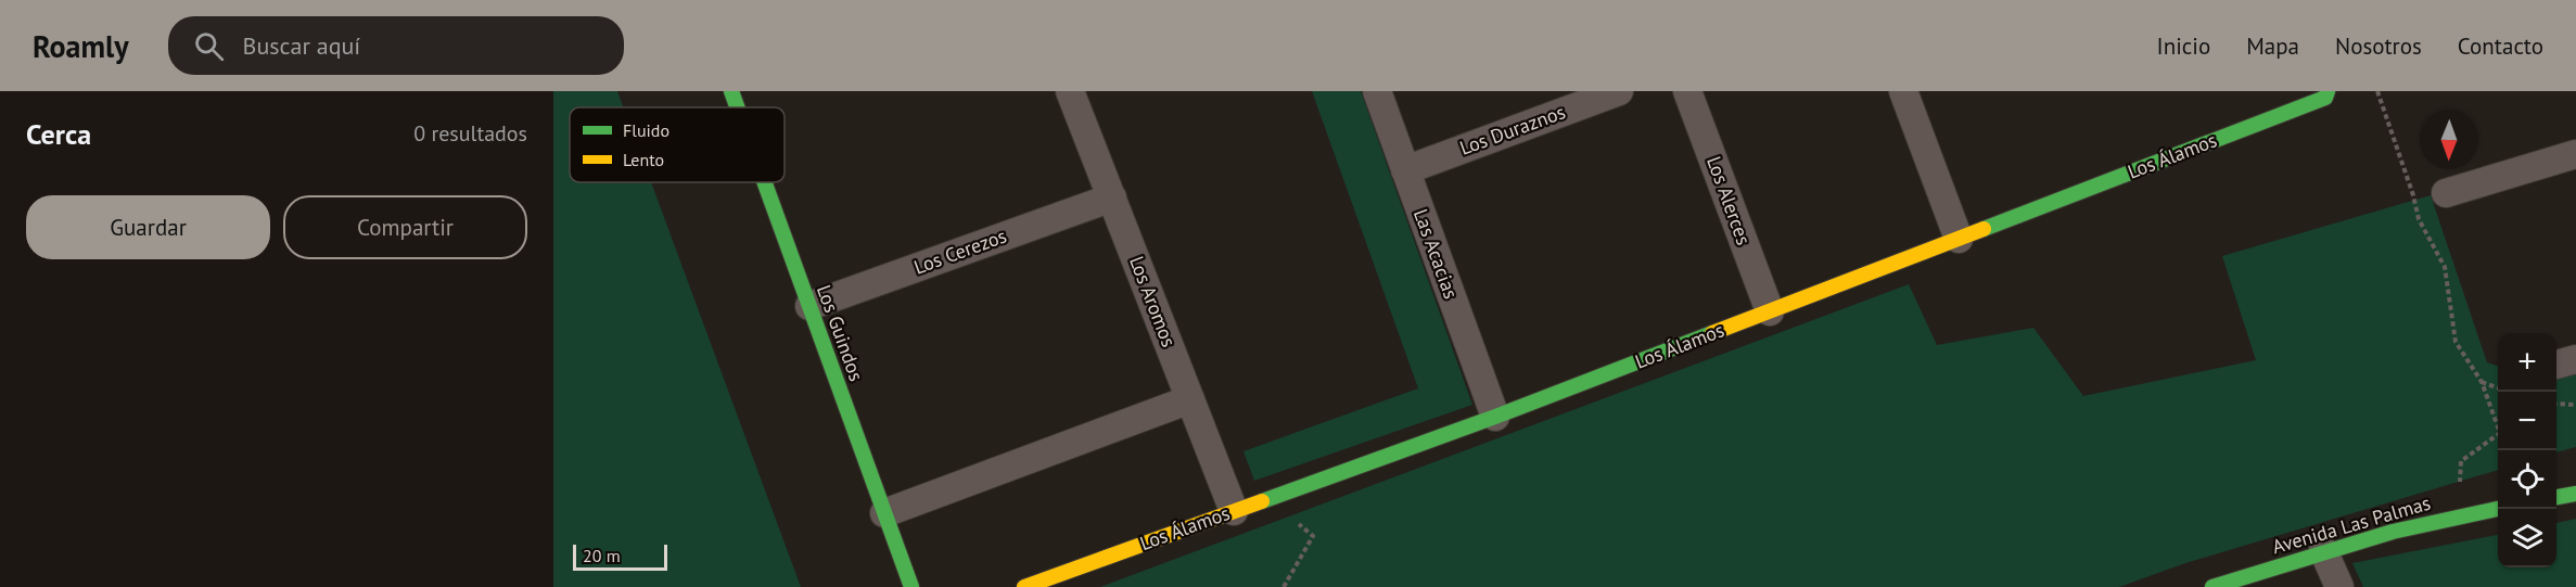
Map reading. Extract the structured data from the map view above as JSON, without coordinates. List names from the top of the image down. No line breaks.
{"streets":{"street":["Los Duraznos","Los Álamos","Los Alerces","Los Cerezos","Las Acacias","Los Aromos","Los Guindos","Avenida Las Palmas"]},"crossings":[["Los Duraznos","Las Acacias"],["Los Álamos","Los Alerces"],["Los Álamos","Las Acacias"],["Los Álamos","Los Aromos"],["Los Cerezos","Los Aromos"],["Los Cerezos","Los Guindos"]],"legend":["Fluido","Lento"],"scale_bar":"20 m","north":"bottom","page":{"header":"Roamly","search":"Buscar aquí","nav":["Inicio","Mapa","Nosotros","Contacto"],"heading":["Cerca","0 resultados"],"buttons":["Guardar","Compartir"],"map_buttons":["+","−"],"scale":"20 m"}}
